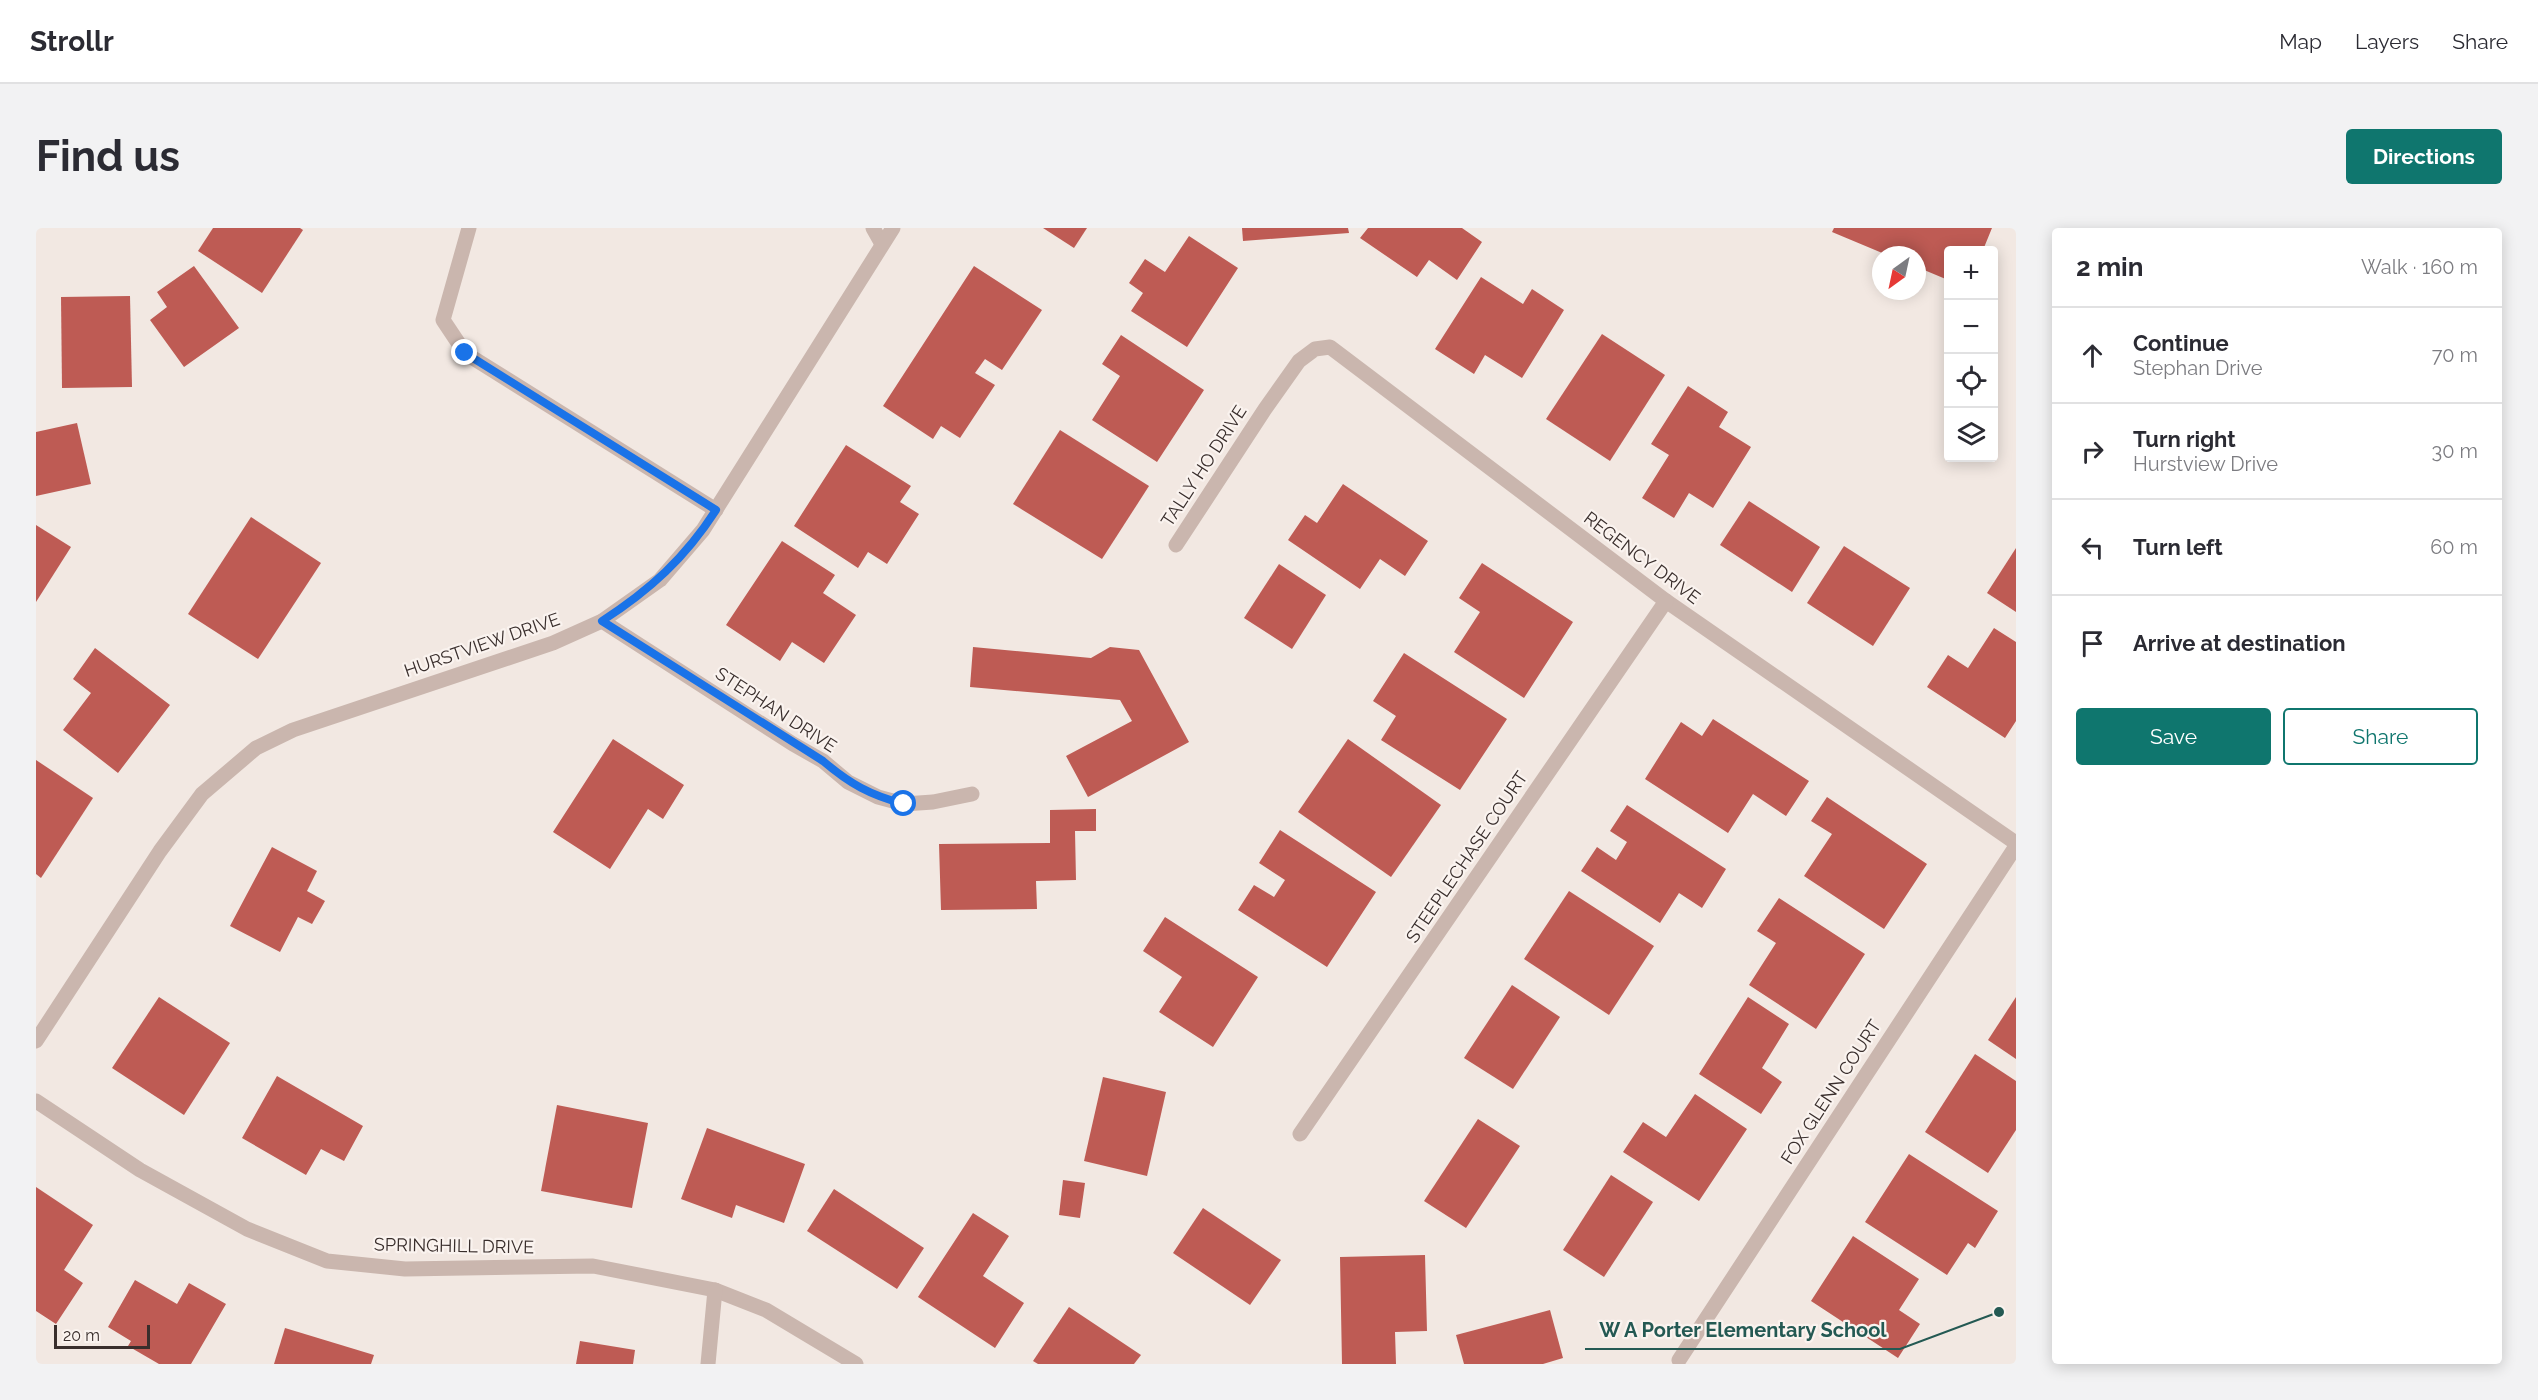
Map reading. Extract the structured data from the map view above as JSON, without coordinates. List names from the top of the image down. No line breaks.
{"streets":{"street":["TALLY HO DRIVE","REGENCY DRIVE","HURSTVIEW DRIVE","STEPHAN DRIVE","STEEPLECHASE COURT","FOX GLENN COURT","SPRINGHILL DRIVE"]},"crossings":[["TALLY HO DRIVE","REGENCY DRIVE"],["REGENCY DRIVE","STEEPLECHASE COURT"],["REGENCY DRIVE","FOX GLENN COURT"],["HURSTVIEW DRIVE","STEPHAN DRIVE"]],"places":["W A Porter Elementary School"],"scale_bar":"20 m","north":"bottom left","page":{"header":"Strollr","nav":["Map","Layers","Share"],"buttons":["Directions",["Save","Share"]],"title":"Find us","heading":["2 min","Walk · 160 m"],"map_buttons":["+","−"],"list":[["Continue","Stephan Drive","70 m"],["Turn right","Hurstview Drive","30 m"],["Turn left","60 m"],"Arrive at destination"],"scale":"20 m"}}
